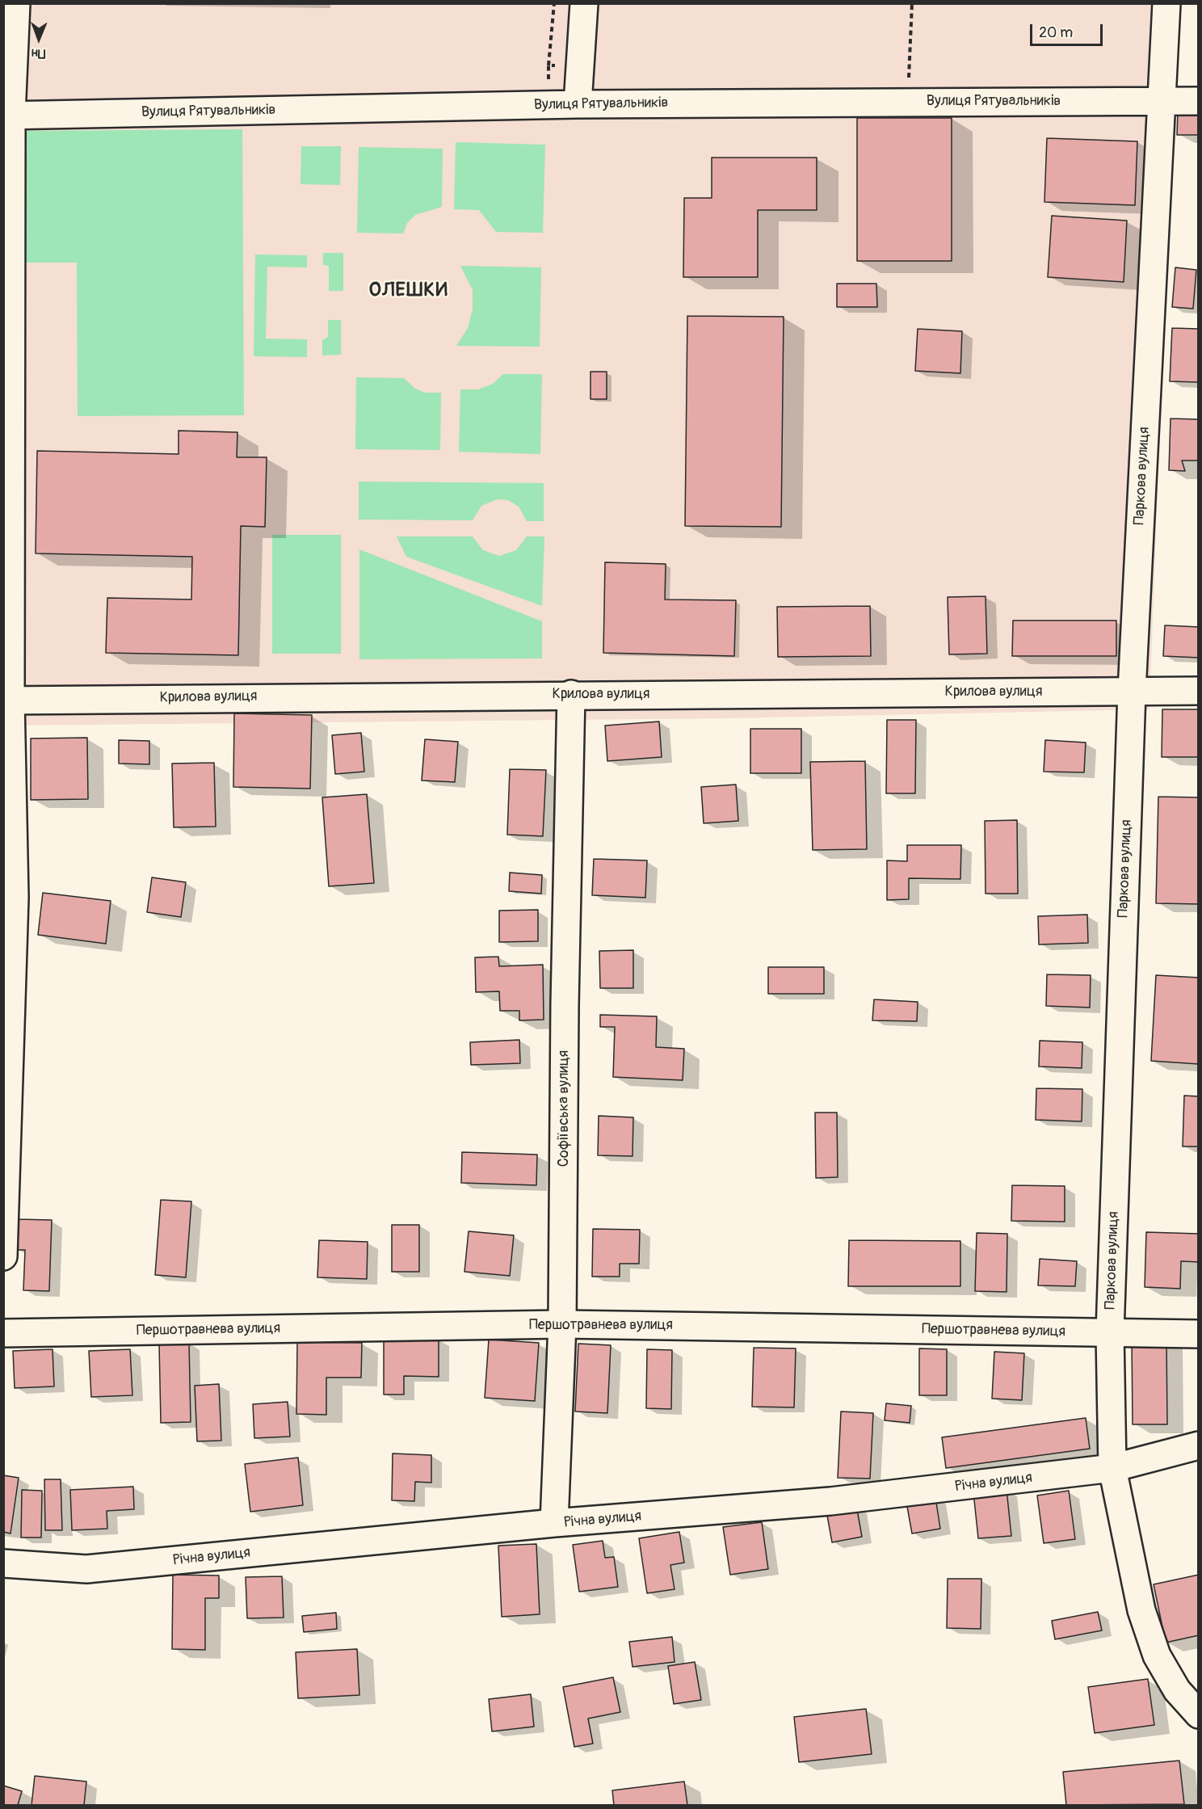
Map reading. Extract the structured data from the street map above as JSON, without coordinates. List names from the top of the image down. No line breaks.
{"streets":{"street":["Вулиця Рятувальників","Паркова вулиця","Крилова вулиця","Софіївська вулиця","Першотравнева вулиця","Річна вулиця"]},"crossings":[["Вулиця Рятувальників","Паркова вулиця"],["Паркова вулиця","Крилова вулиця"],["Паркова вулиця","Першотравнева вулиця"],["Паркова вулиця","Річна вулиця"],["Крилова вулиця","Софіївська вулиця"],["Софіївська вулиця","Першотравнева вулиця"],["Софіївська вулиця","Річна вулиця"]],"districts":["ОЛЕШКИ"],"scale_bar":"20 m","north":"bottom"}
